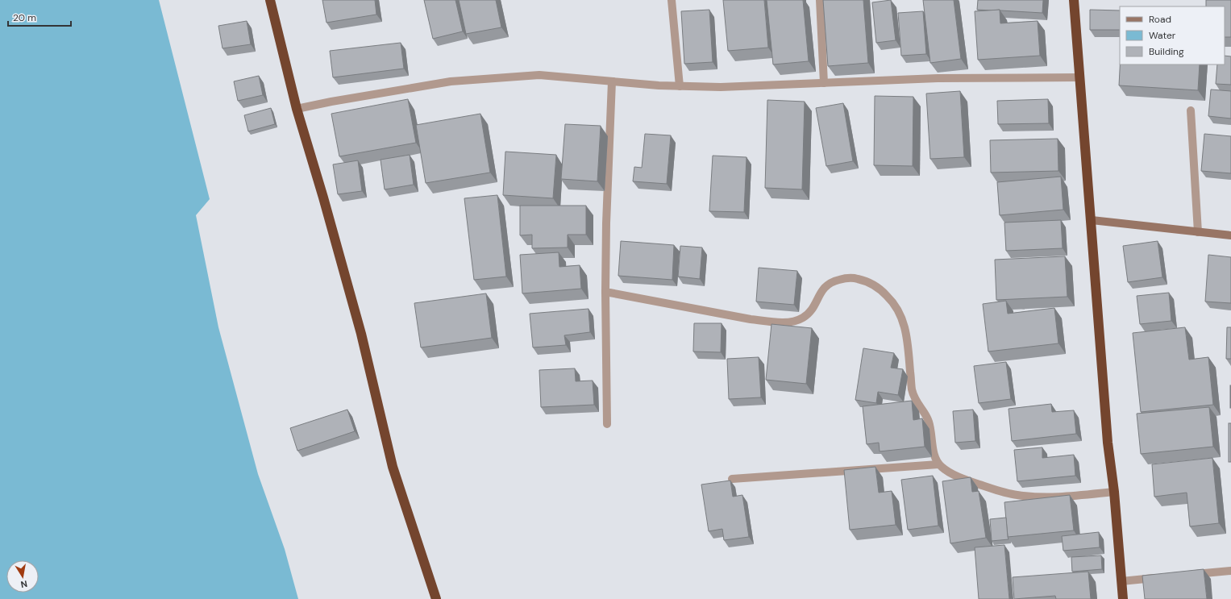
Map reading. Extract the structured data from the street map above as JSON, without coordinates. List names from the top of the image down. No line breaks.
{"legend":["Road","Water","Building"],"scale_bar":"20 m","north":"bottom"}
